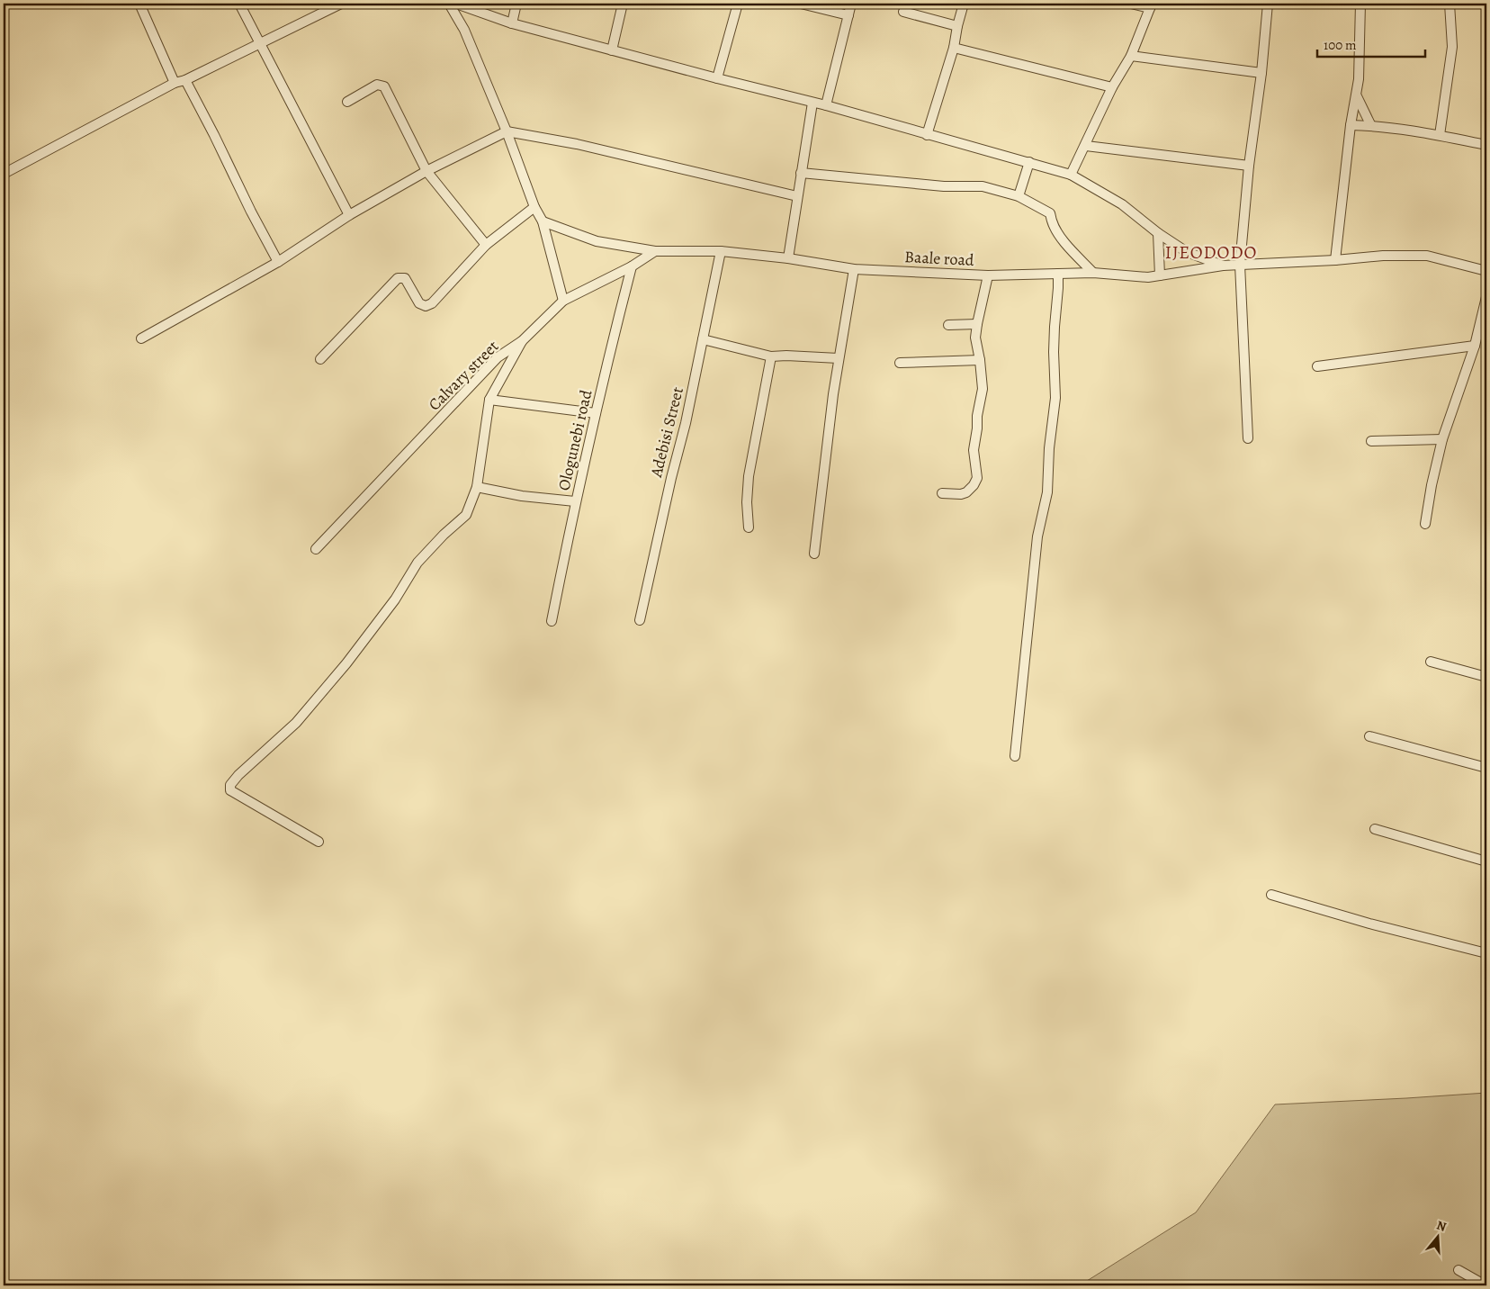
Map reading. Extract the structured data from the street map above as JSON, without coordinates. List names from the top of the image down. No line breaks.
{"streets":{"street":["Baale road","Calvary street","Adebisi Street","Ologunebi road"]},"crossings":[["Baale road","Calvary street"],["Baale road","Adebisi Street"],["Calvary street","Ologunebi road"]],"districts":["IJEODODO"],"scale_bar":"100 m","north":"top"}
